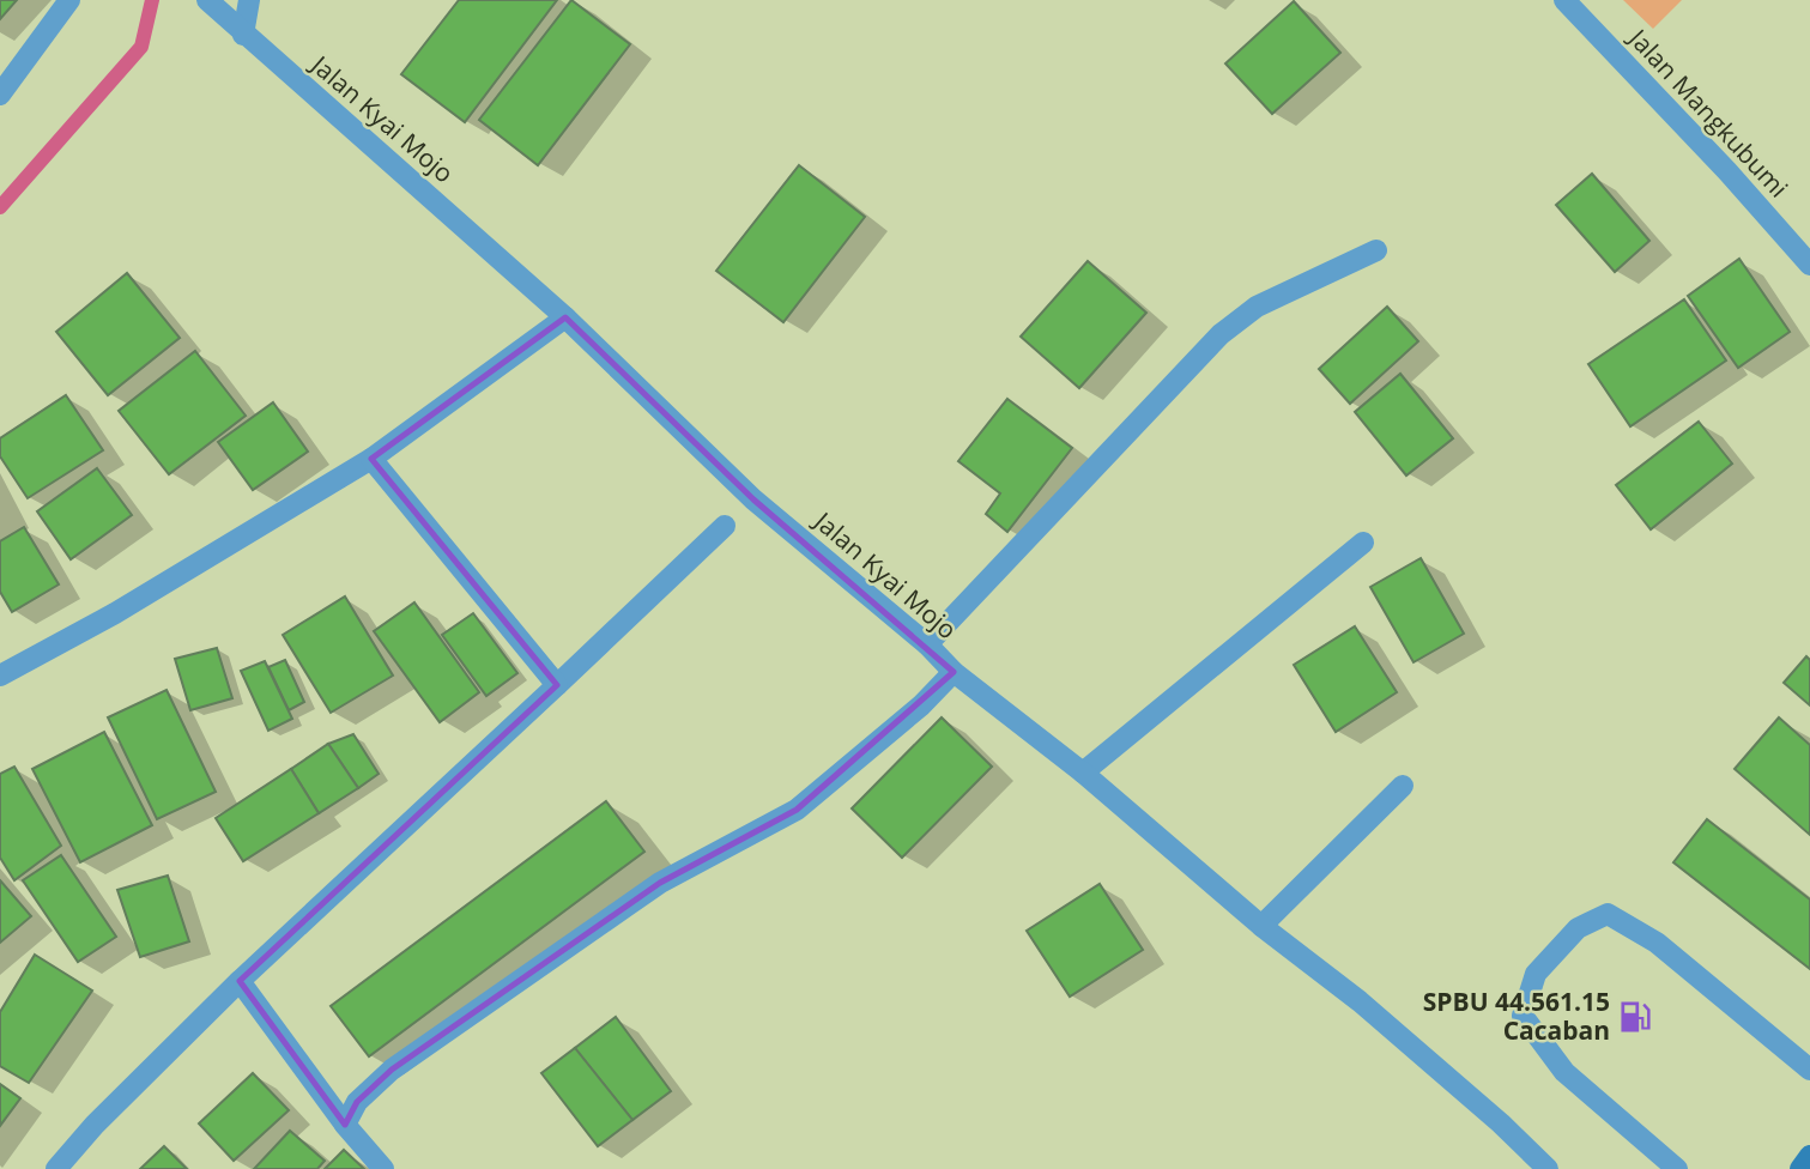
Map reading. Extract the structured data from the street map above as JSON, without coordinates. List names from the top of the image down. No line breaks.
{"streets":{"street":["Jalan Mangkubumi","Jalan Kyai Mojo"]},"places":{"fuel station":["SPBU 44.561.15 Cacaban"]}}
